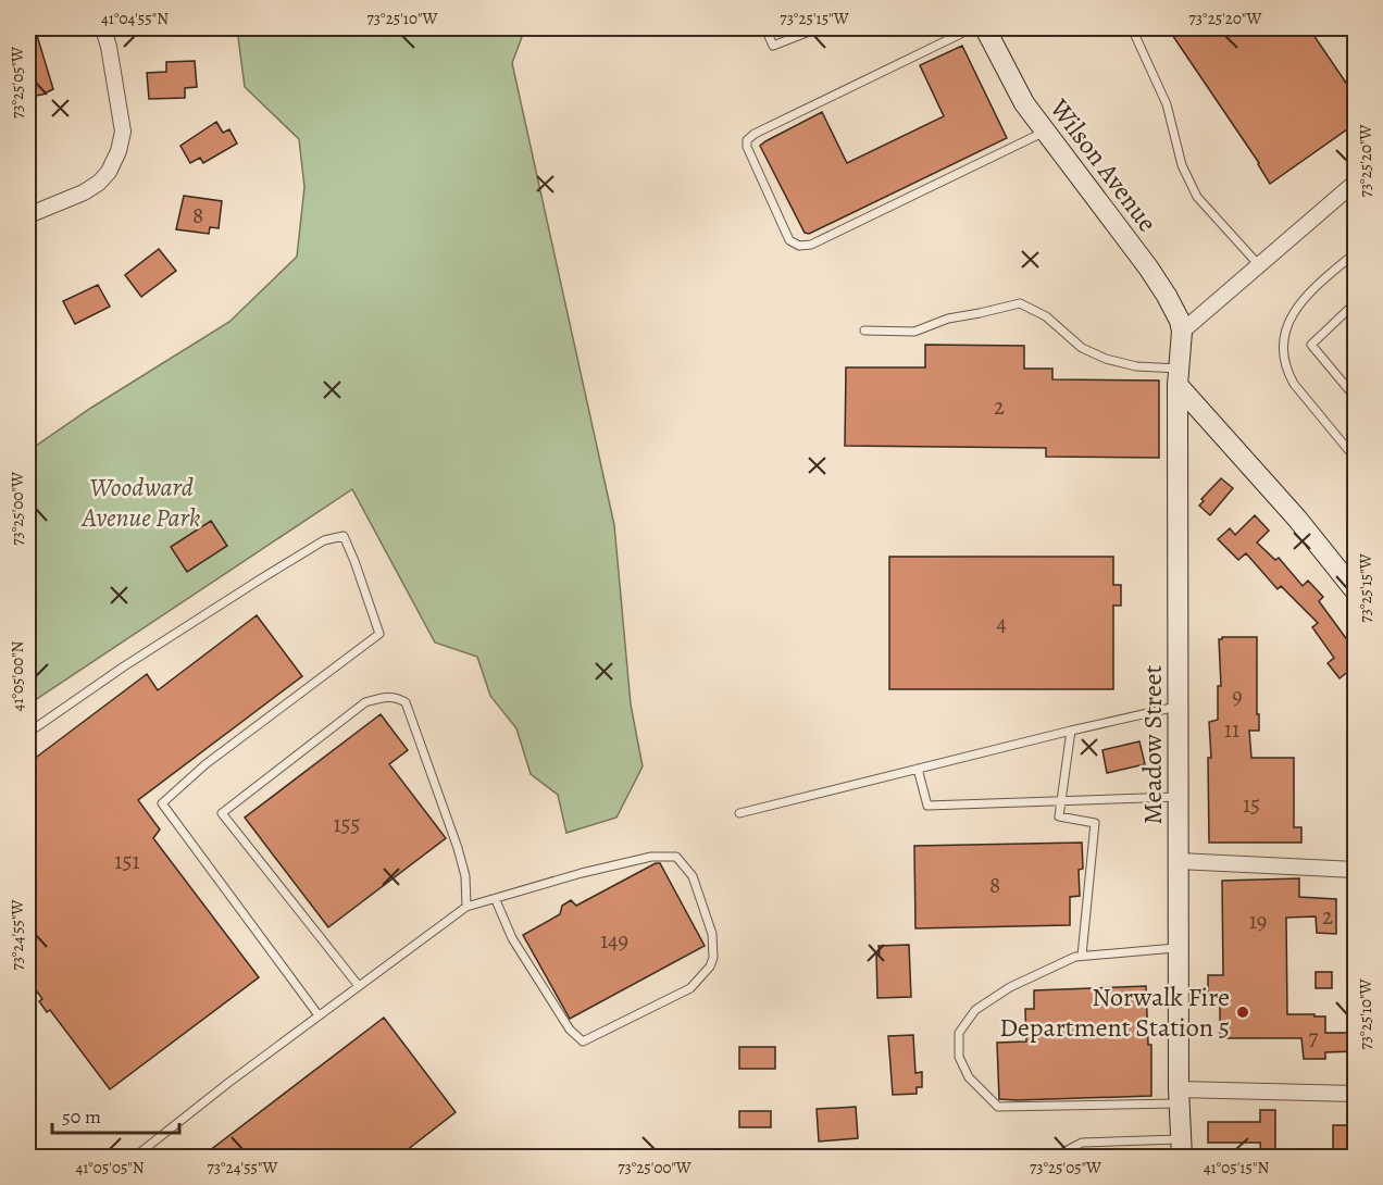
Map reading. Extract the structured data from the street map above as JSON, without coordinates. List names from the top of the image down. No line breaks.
{"streets":{"main road":["Wilson Avenue","Meadow Street"]},"crossings":[["Wilson Avenue","Meadow Street"]],"parks":["Woodward Avenue Park"],"places":["Norwalk Fire Department Station 5"],"house_numbers":["8","2","4","9","11","15","155","151","8","2","19","149","7"],"scale_bar":"50 m","coordinates":["41°04'55\"N","73°25'10\"W","73°25'15\"W","73°25'20\"W","73°25'05\"W","73°25'00\"W","41°05'00\"N","73°24'55\"W","41°05'05\"N","41°05'15\"N"]}
